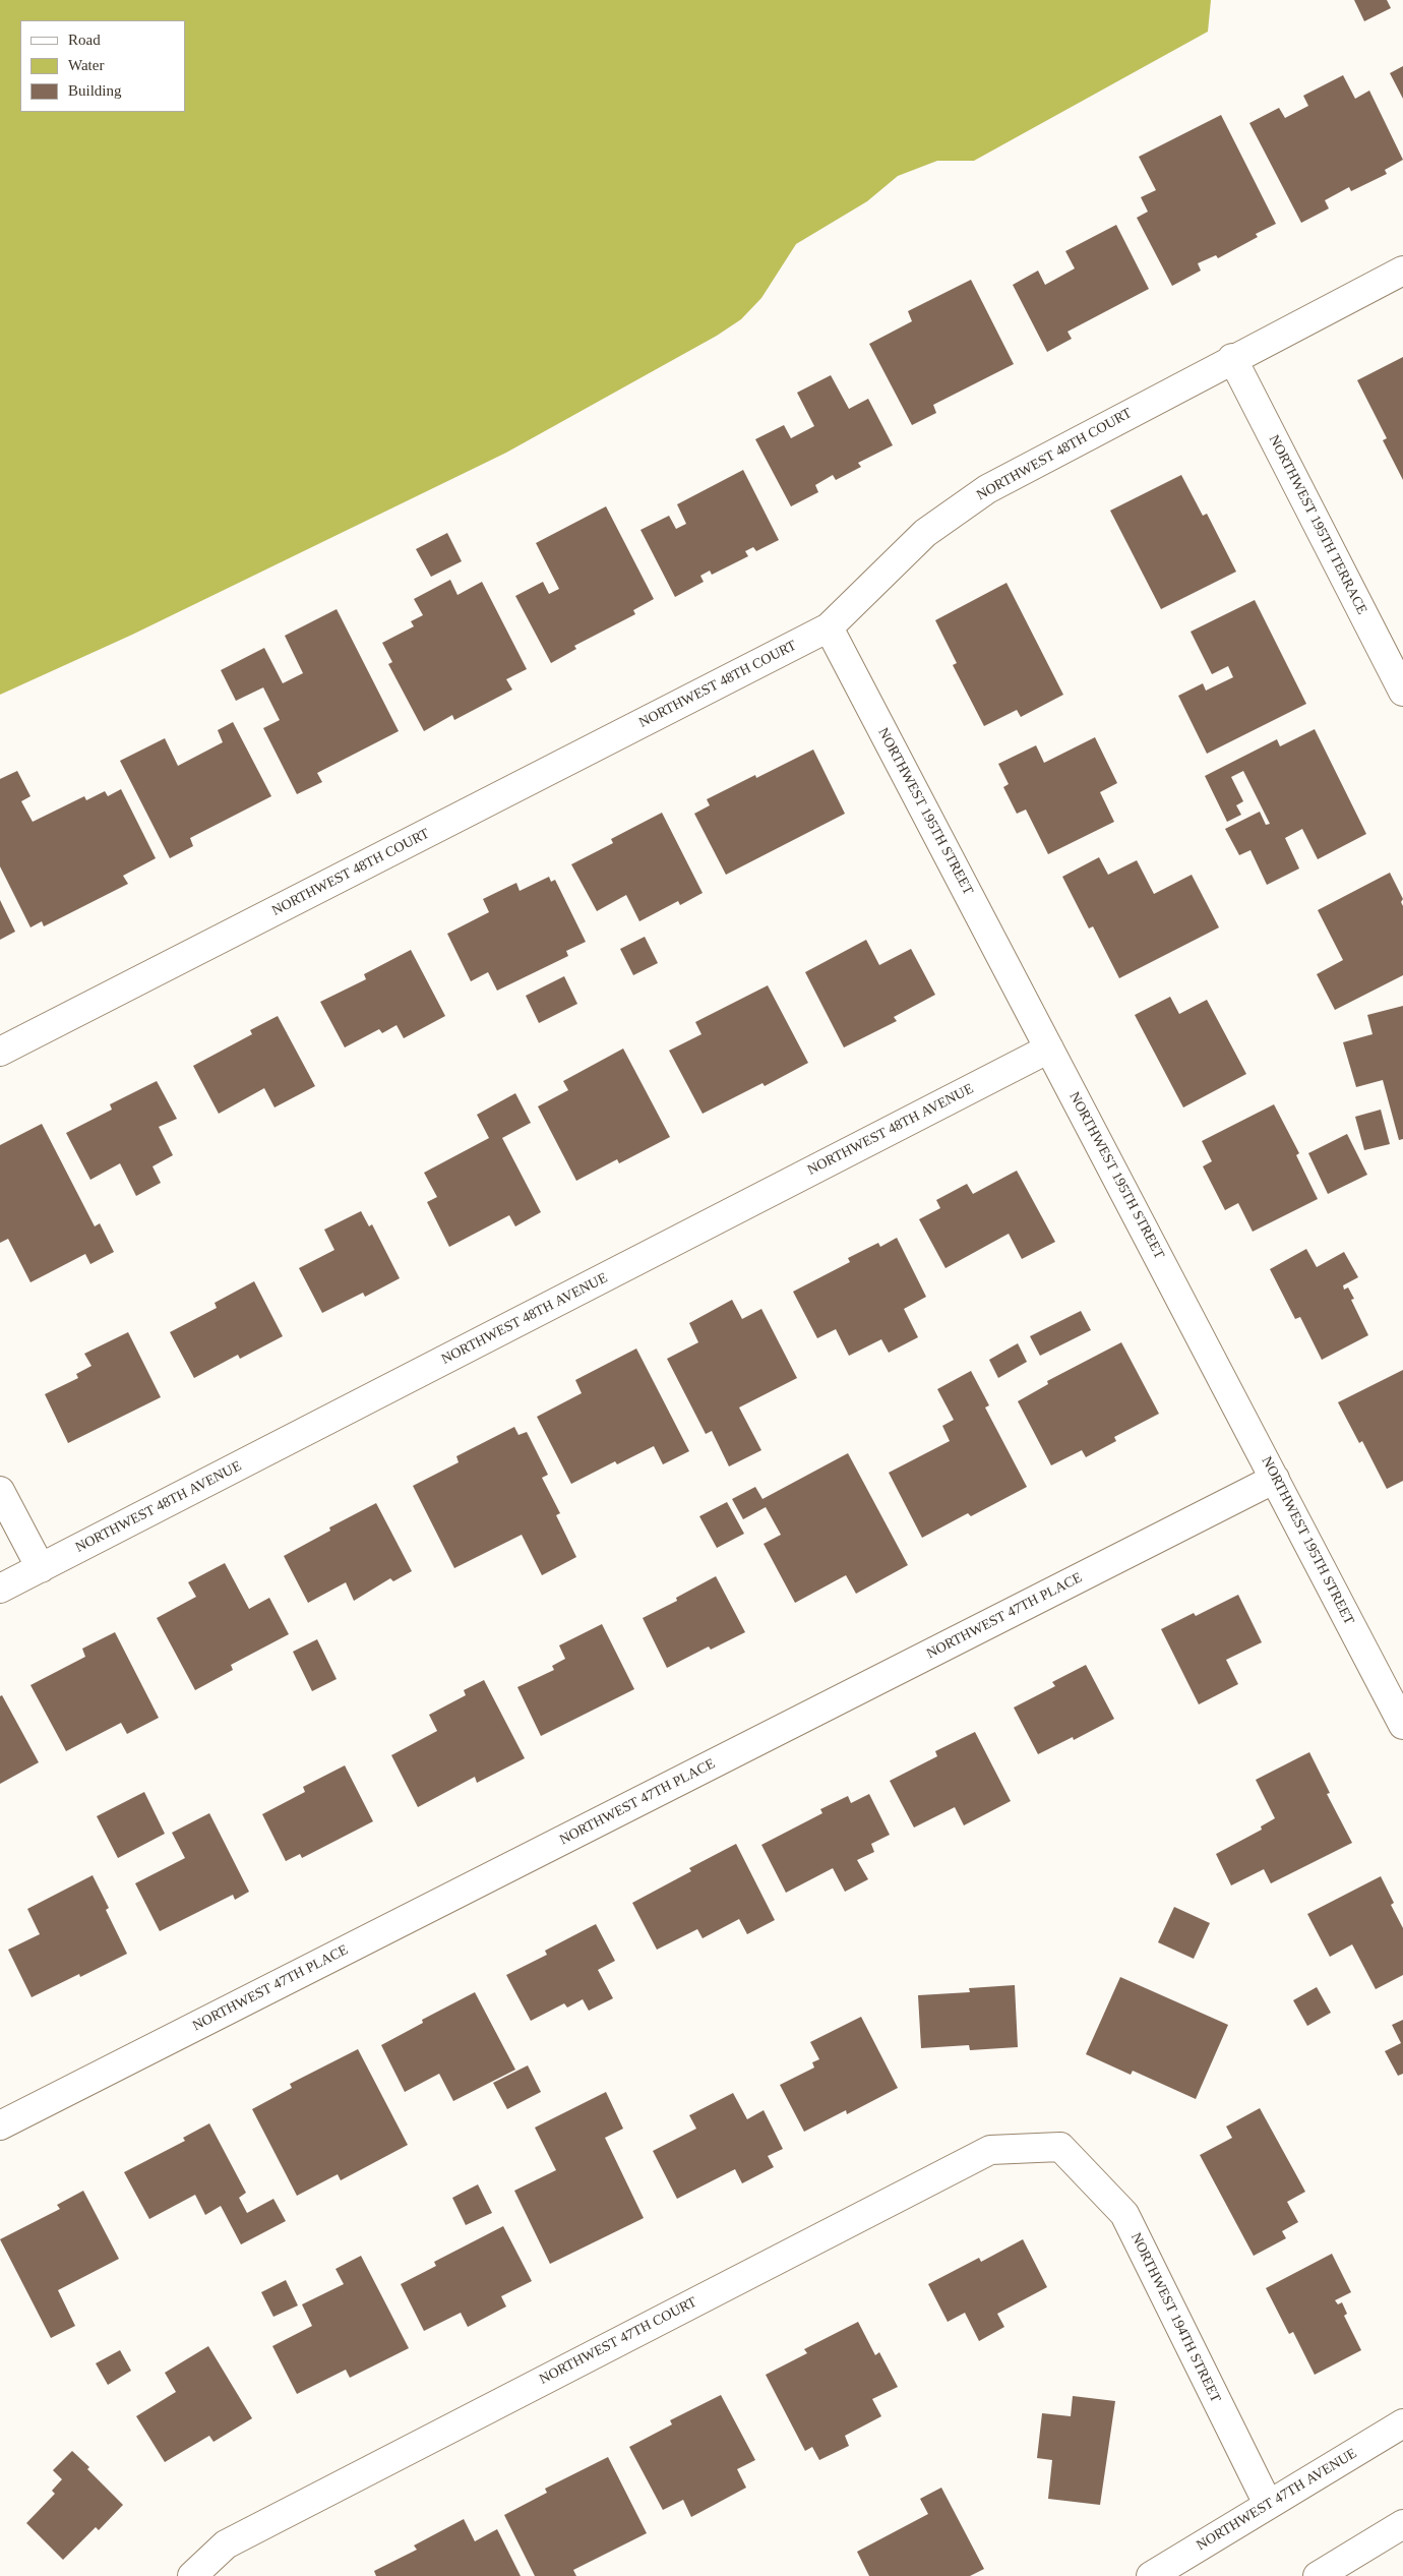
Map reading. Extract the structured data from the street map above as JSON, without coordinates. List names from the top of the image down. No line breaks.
{"streets":{"street":["NORTHWEST 48TH COURT","NORTHWEST 195TH TERRACE","NORTHWEST 195TH STREET","NORTHWEST 48TH AVENUE","NORTHWEST 47TH PLACE","NORTHWEST 194TH STREET","NORTHWEST 47TH COURT","NORTHWEST 47TH AVENUE"]},"crossings":[["NORTHWEST 48TH COURT","NORTHWEST 195TH TERRACE"],["NORTHWEST 48TH COURT","NORTHWEST 195TH STREET"],["NORTHWEST 195TH STREET","NORTHWEST 48TH AVENUE"],["NORTHWEST 195TH STREET","NORTHWEST 47TH PLACE"],["NORTHWEST 194TH STREET","NORTHWEST 47TH COURT"],["NORTHWEST 194TH STREET","NORTHWEST 47TH AVENUE"]],"legend":["Road","Water","Building"]}
